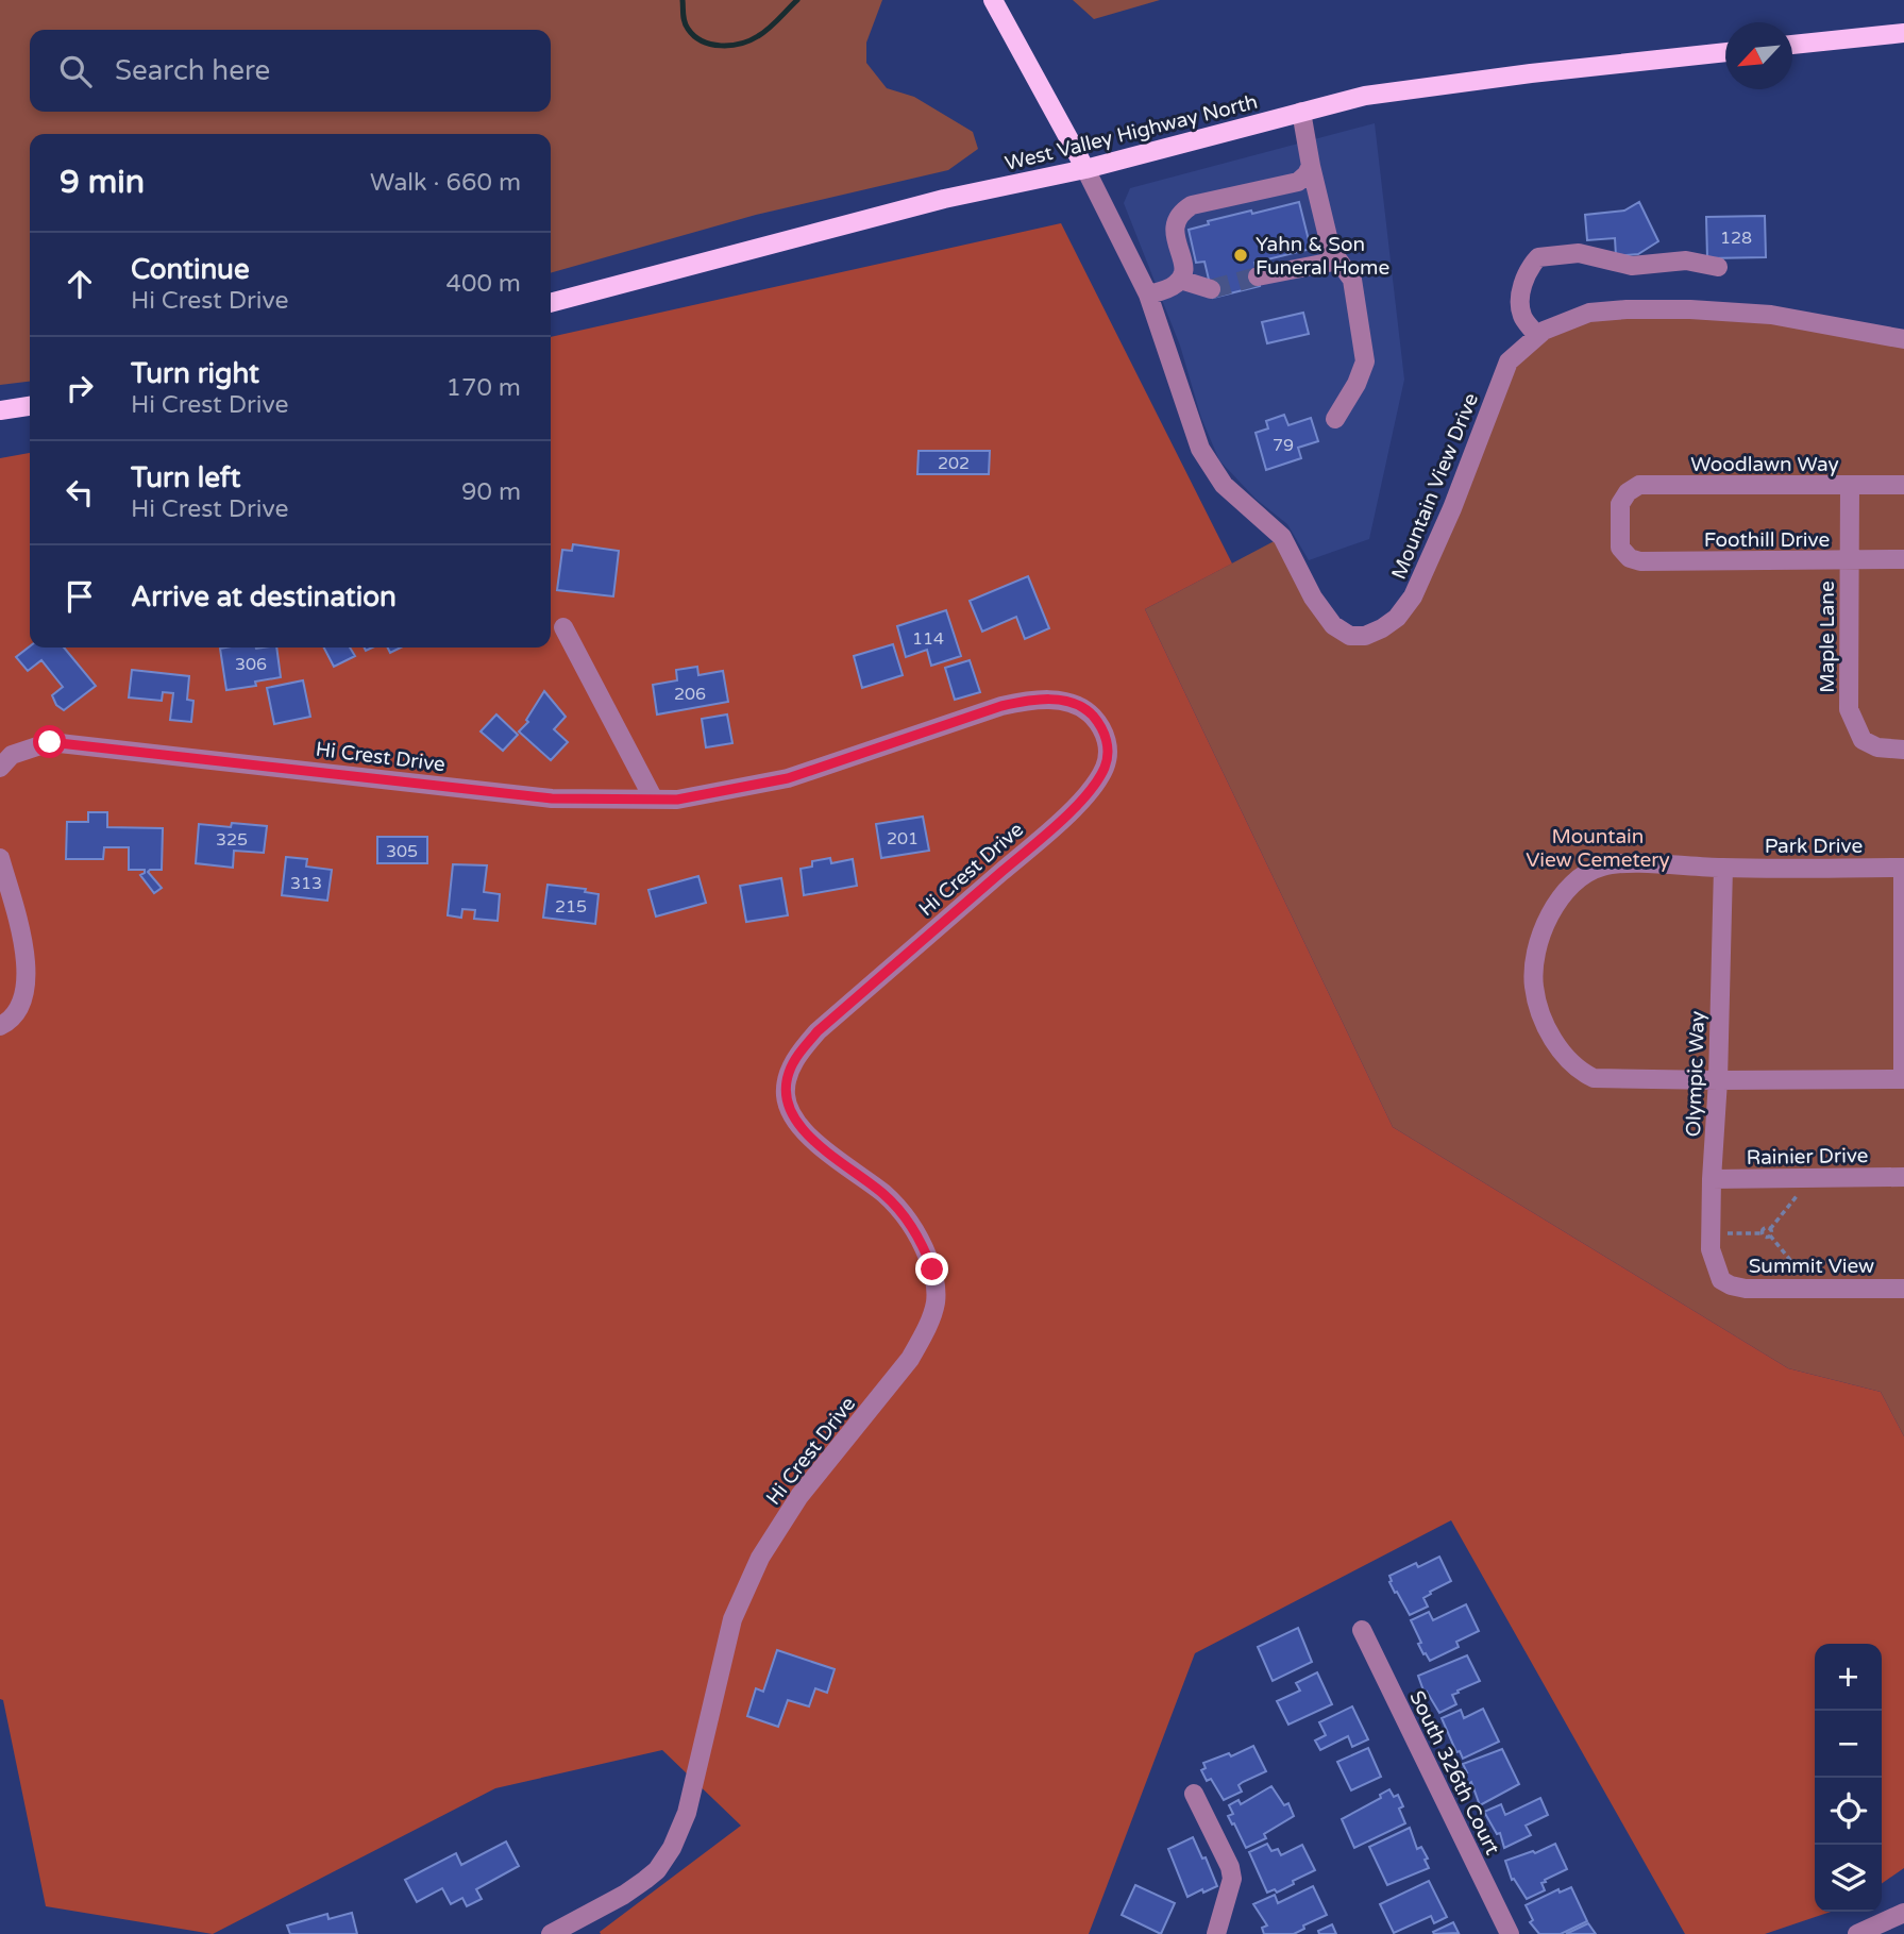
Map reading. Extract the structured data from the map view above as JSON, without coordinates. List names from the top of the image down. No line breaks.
{"streets":{"main road":["West Valley Highway North"],"street":["Woodlawn Way","Mountain View Drive","Foothill Drive","Maple Lane","Hi Crest Drive","Park Drive","Olympic Way","Rainier Drive","Summit View","South 326th Court"]},"crossings":[["West Valley Highway North","Mountain View Drive"],["Woodlawn Way","Foothill Drive"],["Woodlawn Way","Maple Lane"],["Foothill Drive","Maple Lane"],["Park Drive","Olympic Way"],["Olympic Way","Rainier Drive"],["Olympic Way","Summit View"]],"parks":["Mountain View Cemetery"],"places":["Yahn & Son Funeral Home"],"house_numbers":["128","79","202","114","306","206","201","325","305","313","215"],"north":"bottom left","page":{"search":"Search here","heading":["9 min","Walk · 660 m"],"list":[["Continue","Hi Crest Drive","400 m"],["Turn right","Hi Crest Drive","170 m"],["Turn left","Hi Crest Drive","90 m"],"Arrive at destination"],"map_buttons":["+","−"]}}
